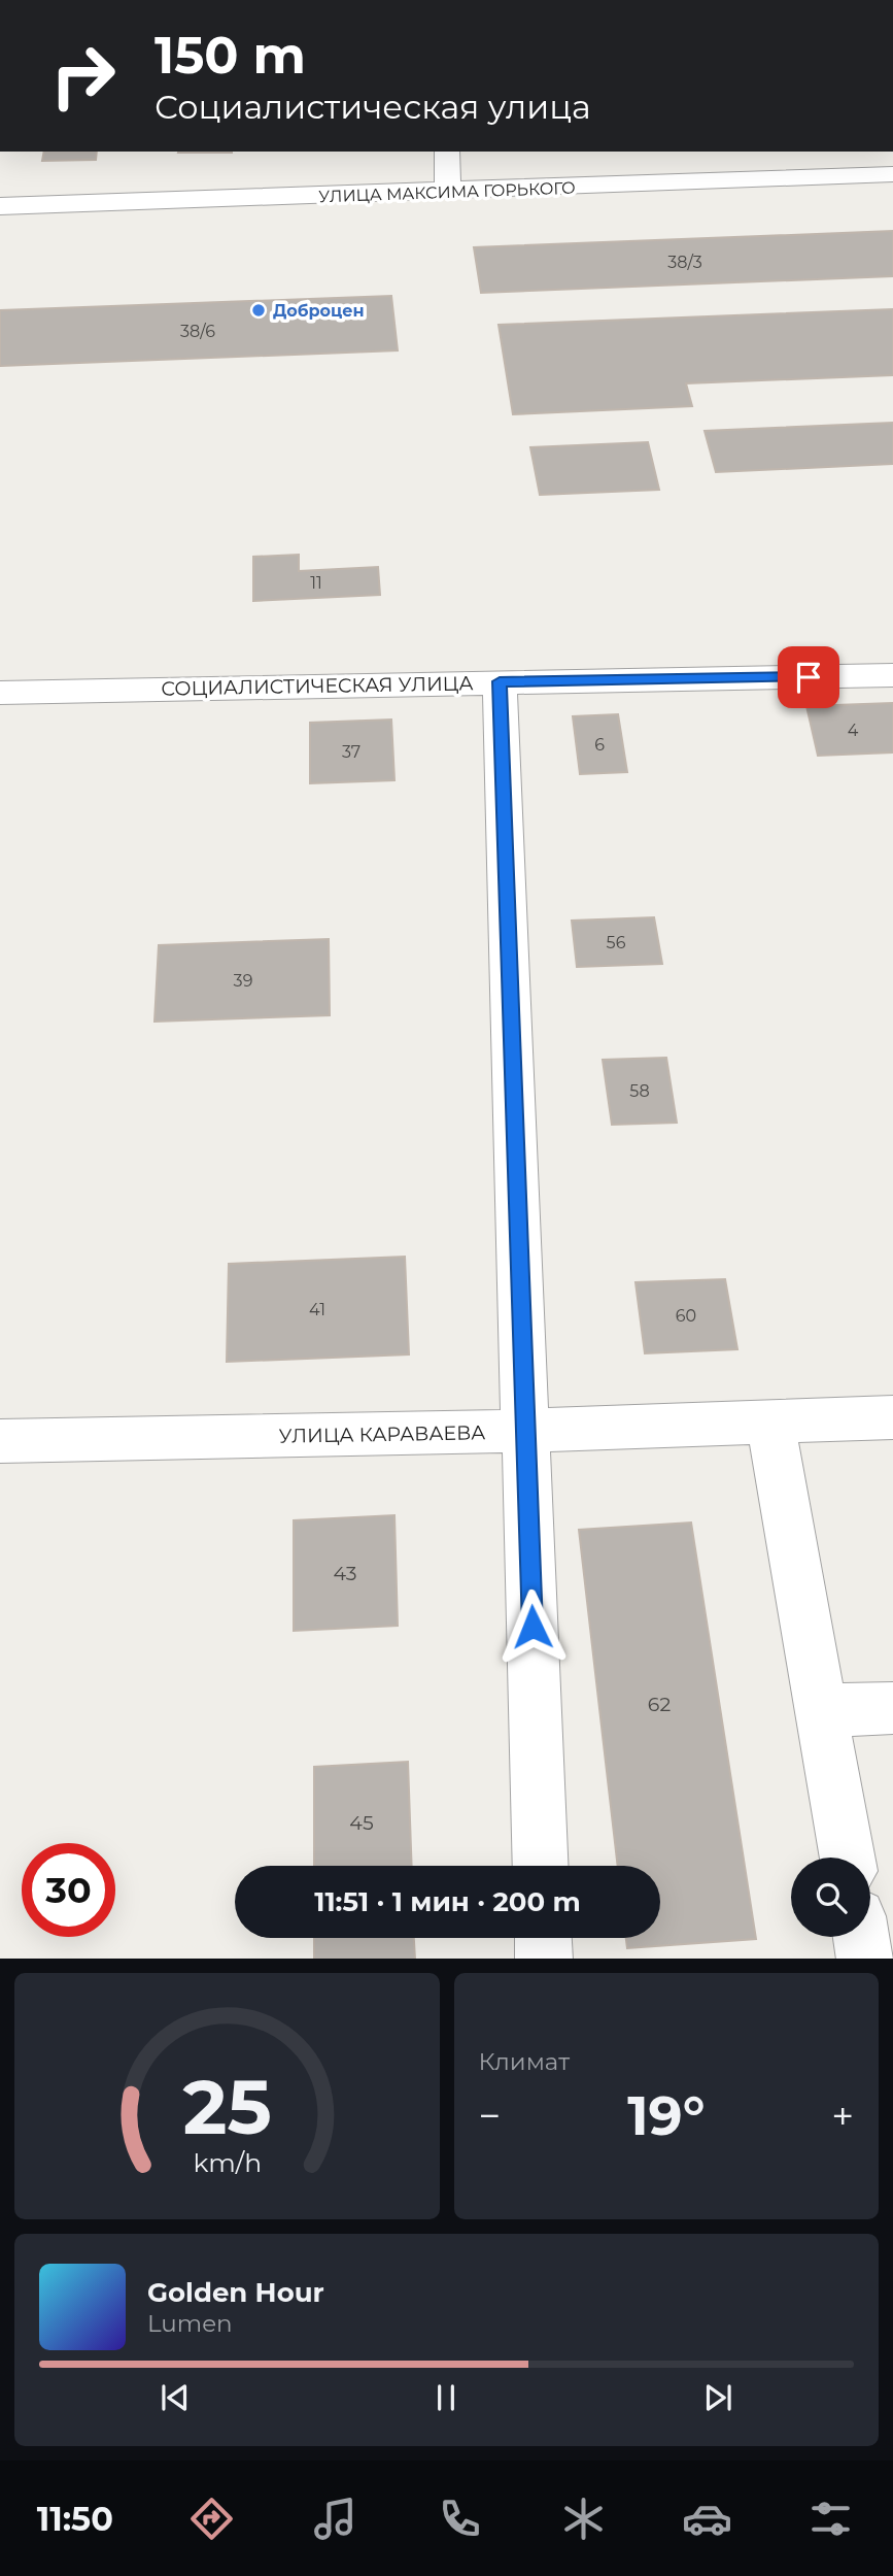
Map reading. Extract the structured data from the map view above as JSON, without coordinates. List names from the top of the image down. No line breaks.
{"streets":{"street":["УЛИЦА МАКСИМА ГОРЬКОГО","СОЦИАЛИСТИЧЕСКАЯ УЛИЦА","УЛИЦА КАРАВАЕВА"]},"places":["Доброцен"],"house_numbers":["38/3","38/6","11","4","6","37","56","39","58","41","60","43","62","45"],"page":{"turn":["150 m","Социалистическая улица"],"limit":"30","trip":"11:51 · 1 мин · 200 m","tile":"Климат","heat":["−","19°","+"],"song":["Golden Hour","Lumen"],"tabs":"11:50","gauge":["25","km/h"]}}
